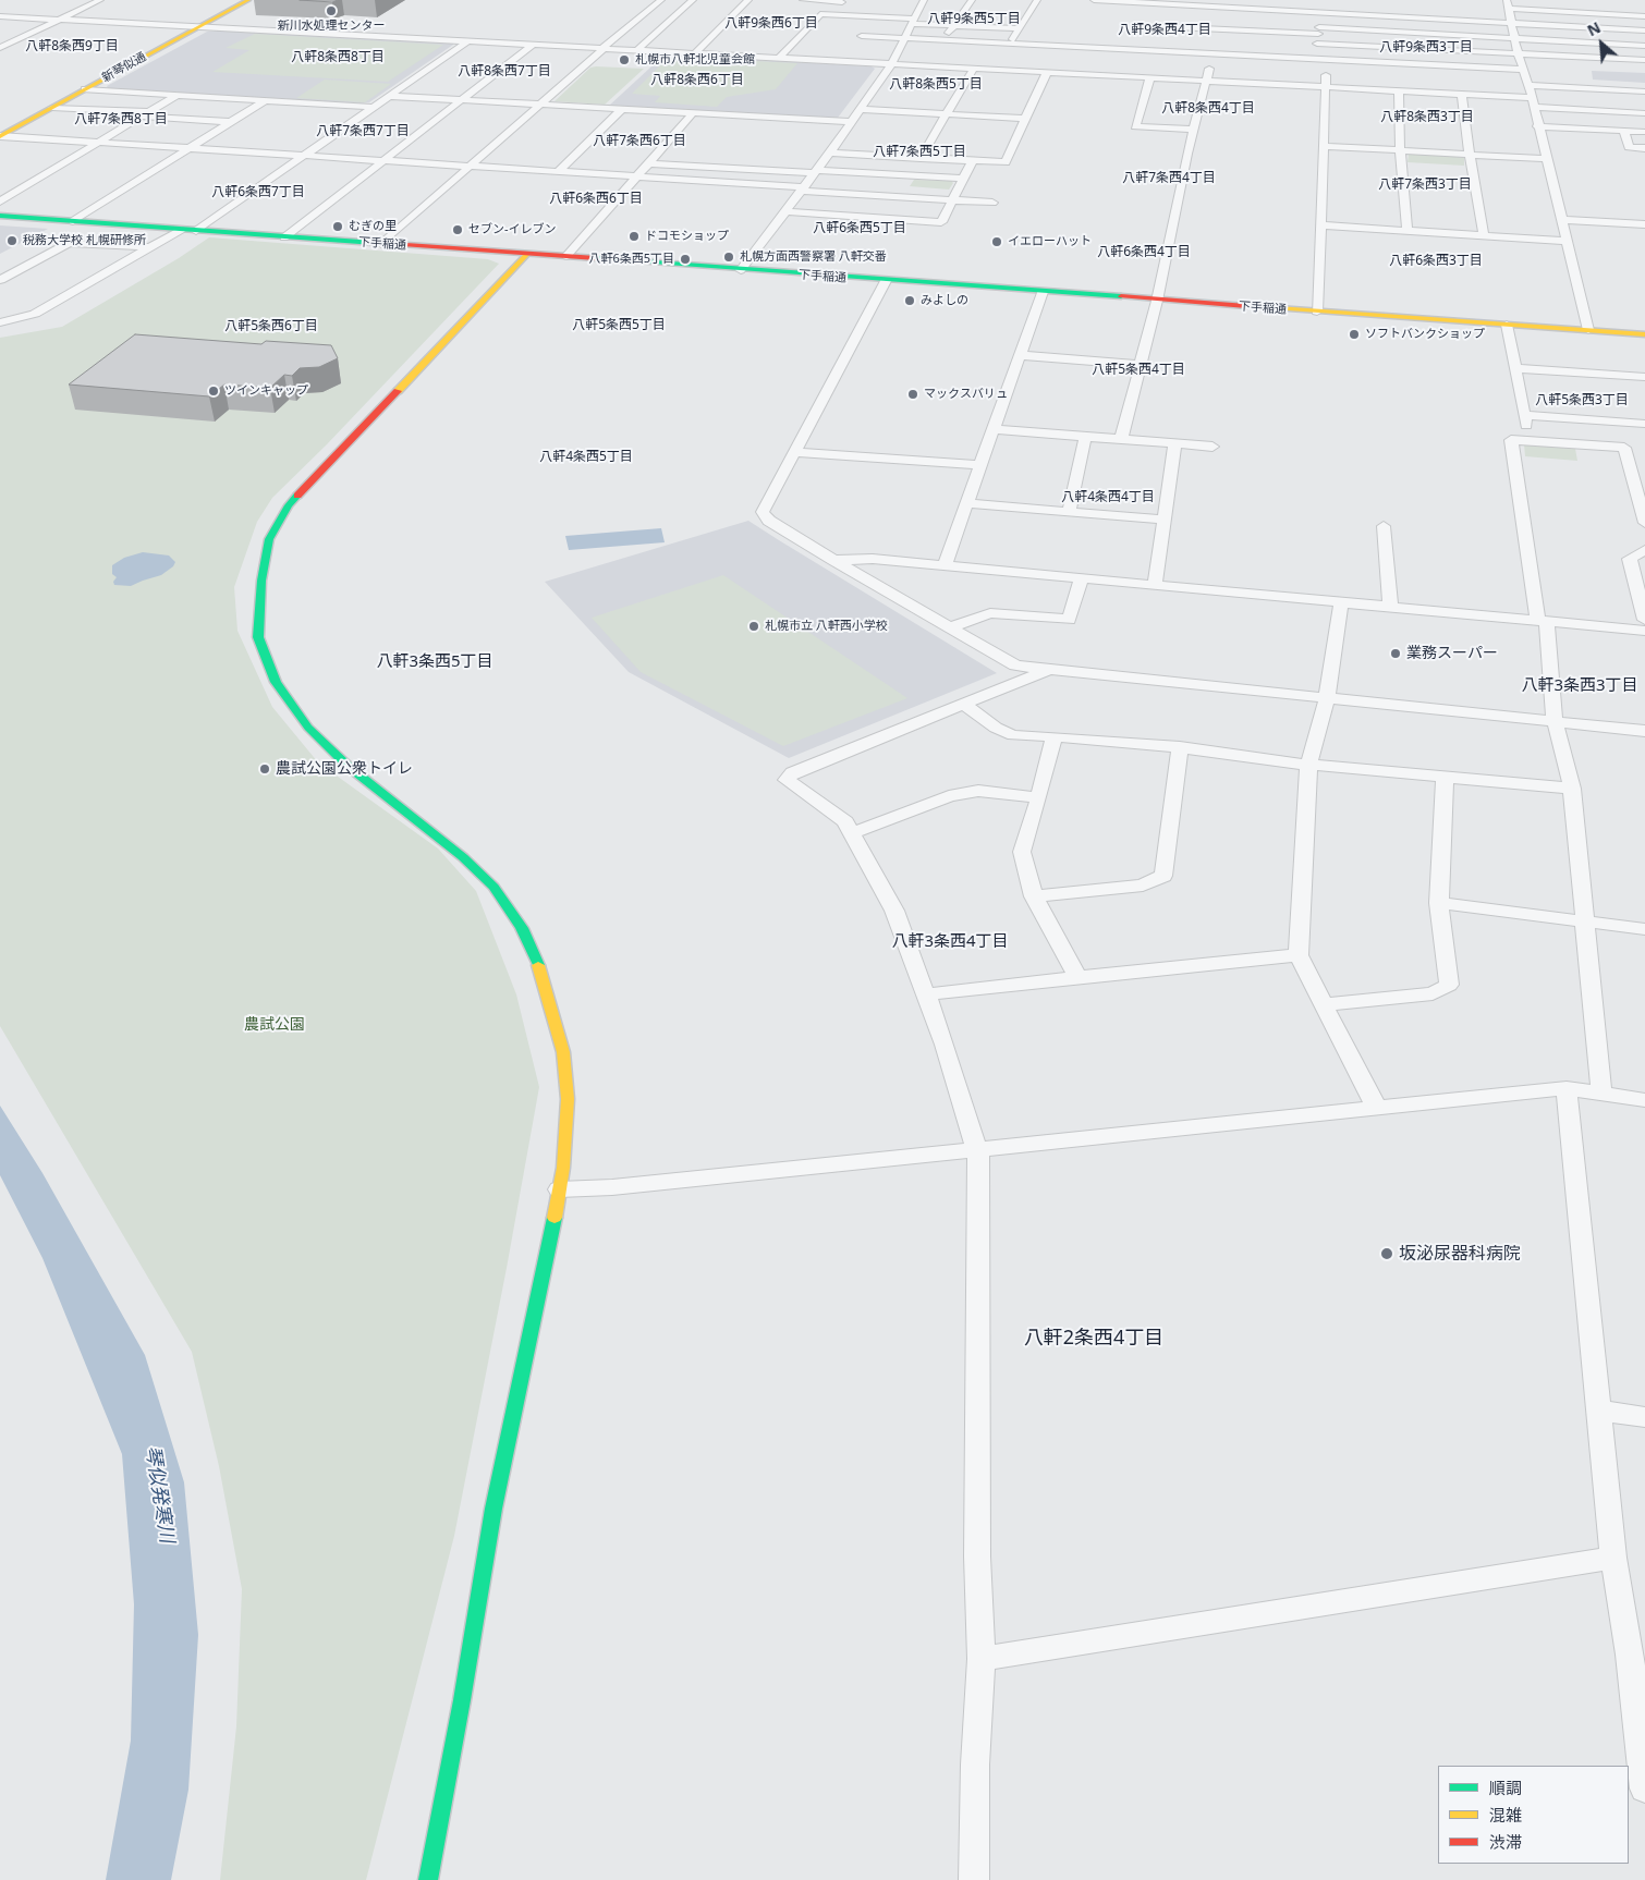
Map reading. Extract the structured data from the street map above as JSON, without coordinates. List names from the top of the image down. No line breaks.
{"streets":{"street":["新琴似通","下手稲通"]},"districts":["八軒9条西5丁目","八軒9条西6丁目","八軒9条西4丁目","八軒8条西9丁目","八軒9条西3丁目","八軒8条西8丁目","八軒8条西7丁目","八軒8条西6丁目","八軒8条西5丁目","八軒8条西4丁目","八軒8条西3丁目","八軒7条西8丁目","八軒7条西7丁目","八軒7条西6丁目","八軒7条西5丁目","八軒7条西4丁目","八軒7条西3丁目","八軒6条西7丁目","八軒6条西6丁目","八軒6条西5丁目","八軒6条西4丁目","八軒6条西3丁目","八軒5条西5丁目","八軒5条西6丁目","八軒5条西4丁目","八軒5条西3丁目","八軒4条西5丁目","八軒4条西4丁目","八軒3条西5丁目","八軒3条西3丁目","八軒3条西4丁目","八軒2条西4丁目"],"water":["琴似発寒川"],"parks":["農試公園"],"places":["新川水処理センター","札幌市八軒北児童会館","むぎの里","セブン-イレブン","ドコモショップ","税務大学校 札幌研修所","イエローハット","札幌方面西警察署 八軒交番","八軒6条西5丁目","みよしの","ソフトバンクショップ","ツインキャップ","マックスバリュ","札幌市立 八軒西小学校","業務スーパー","農試公園公衆トイレ","坂泌尿器科病院"],"legend":["順調","混雑","渋滞"],"north":"top left"}
